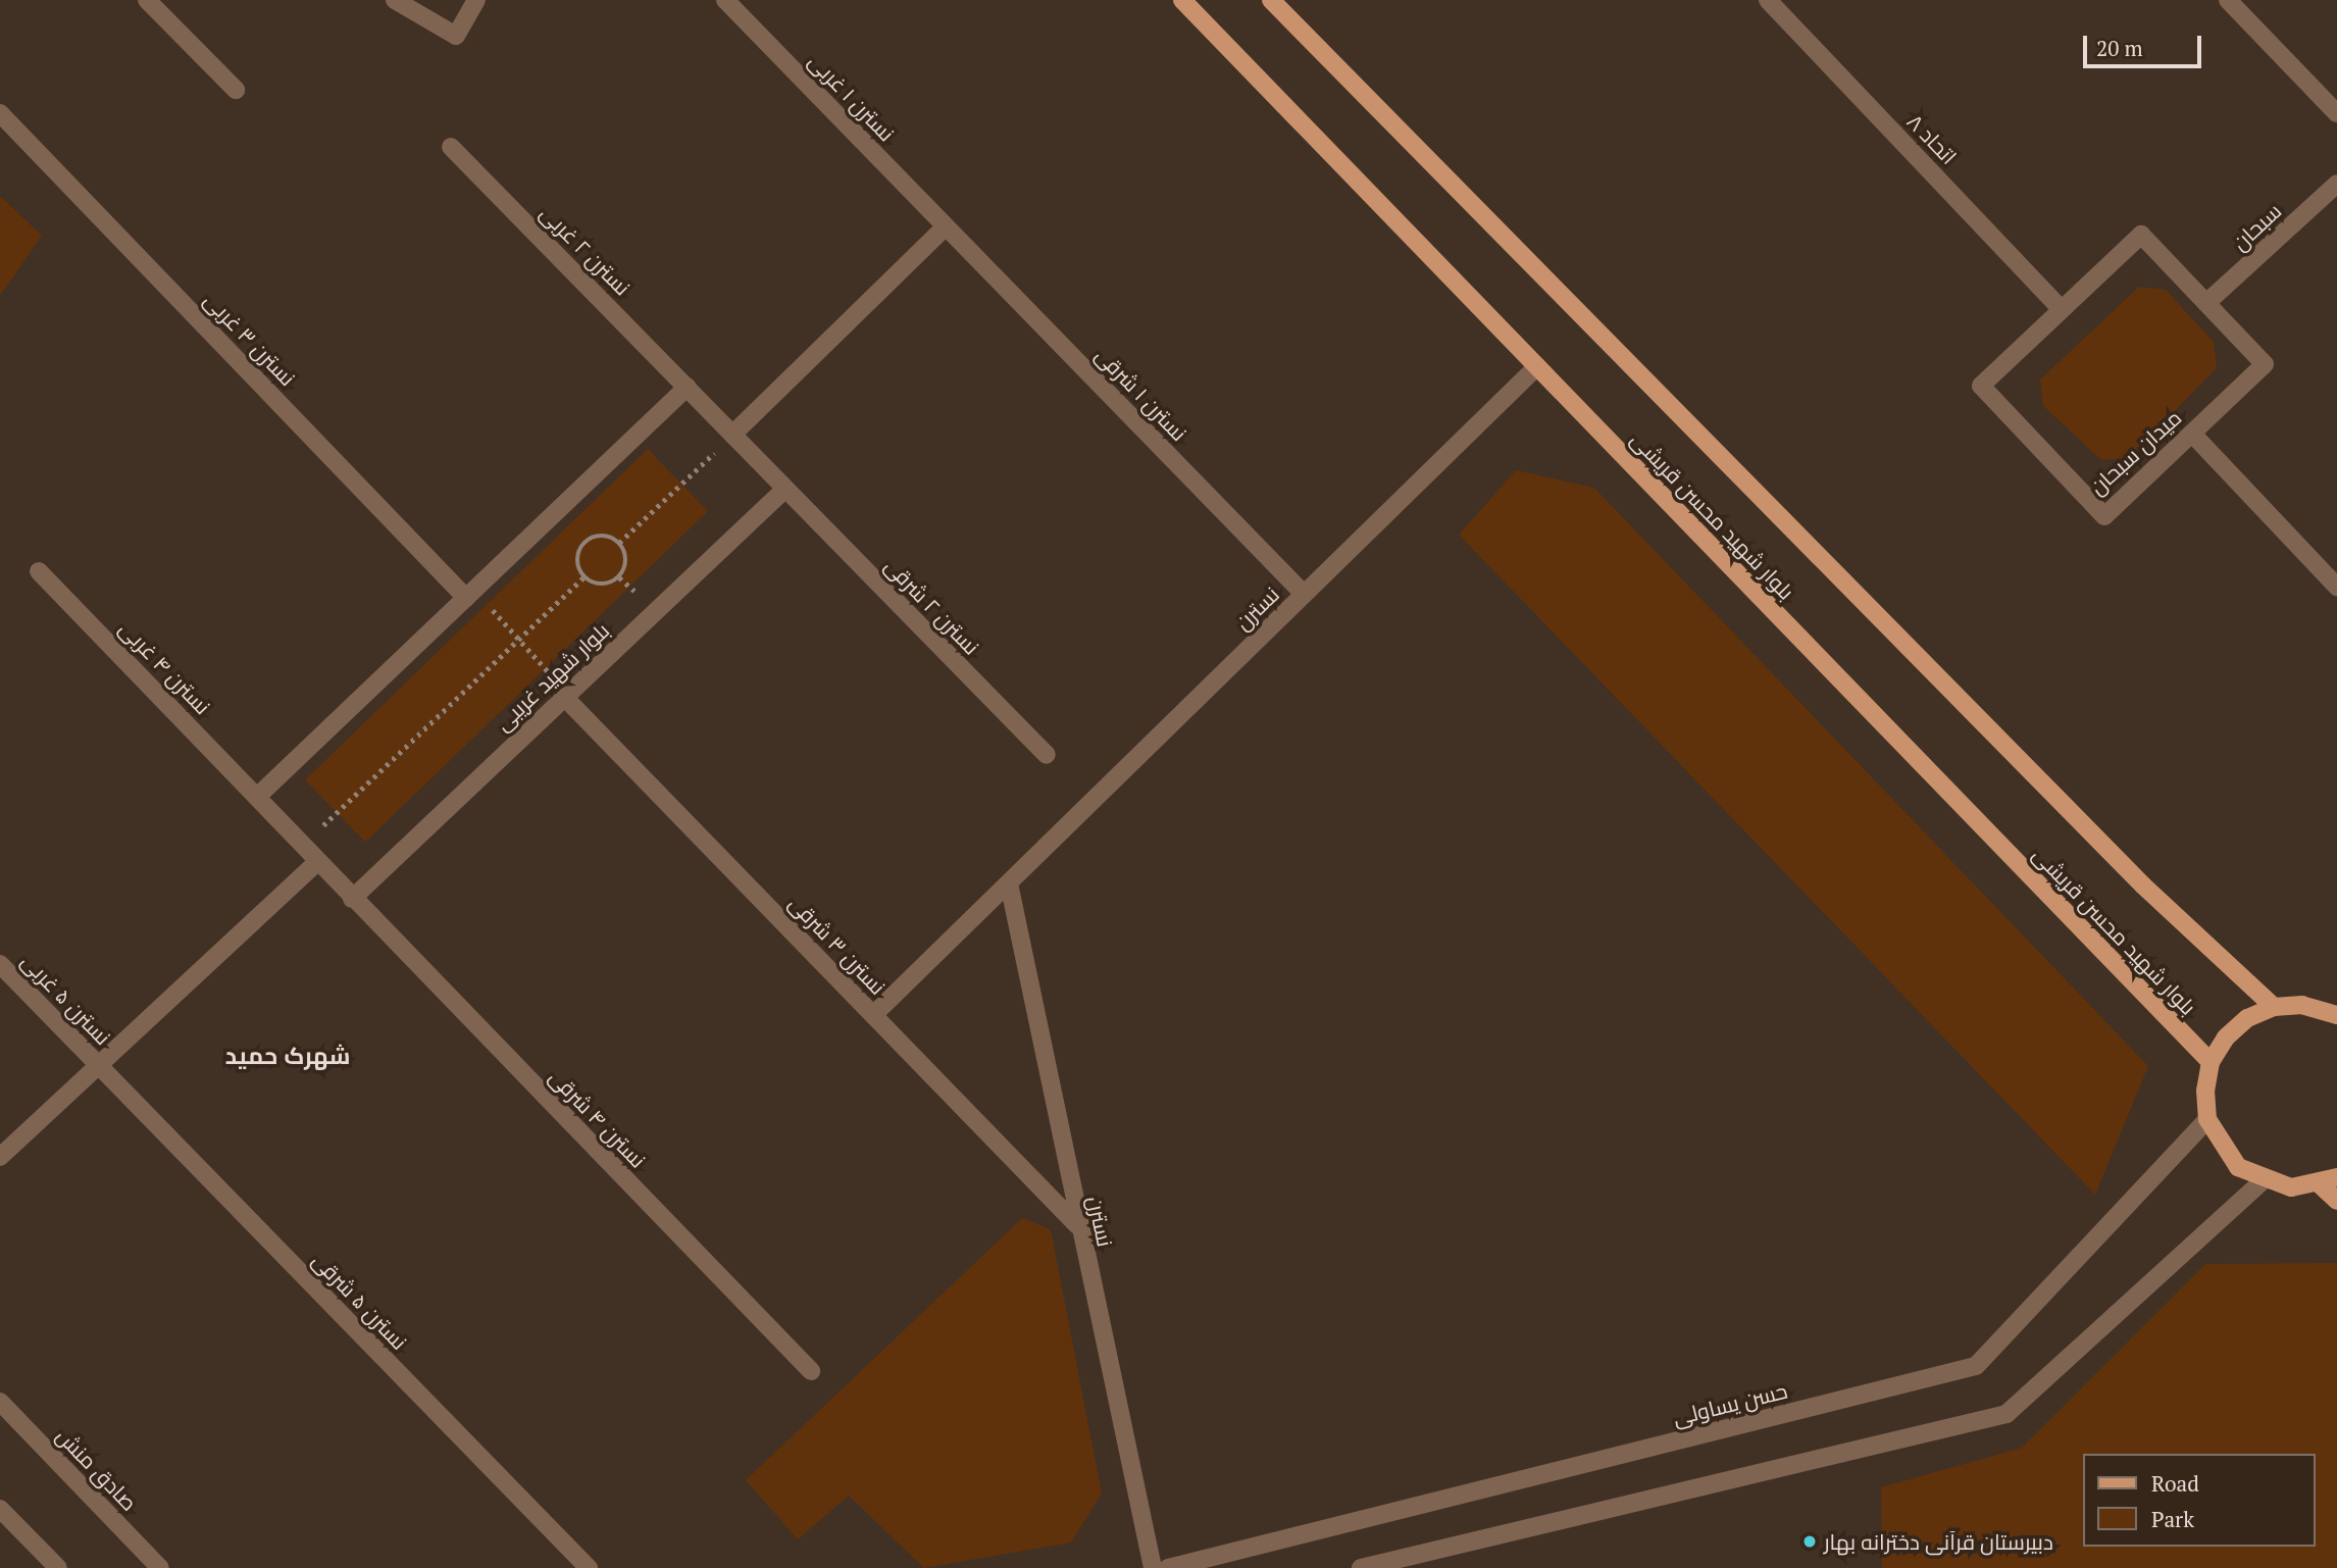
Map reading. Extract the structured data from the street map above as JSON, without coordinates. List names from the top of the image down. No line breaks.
{"streets":{"main road":["بلوار شهید محسن قریشی"],"street":["نسترن ۱ غربی","اتحاد ۸","سبحان","نسترن ۲ غربی","نسترن ۳ غربی","نسترن ۱ شرقی","میدان سبحان","نسترن ۲ شرقی","نسترن","نسترن ۴ غربی","بلوار شهید غریبی","نسترن ۳ شرقی","نسترن ۵ غربی","نسترن ۴ شرقی","نسترن ۵ شرقی","حسن یساولی","صادق منش"]},"crossings":[["نسترن ۱ غربی","نسترن ۱ شرقی"],["اتحاد ۸","میدان سبحان"],["سبحان","میدان سبحان"],["نسترن ۲ غربی","نسترن ۲ شرقی"],["نسترن ۱ شرقی","نسترن"],["بلوار شهید محسن قریشی","نسترن"],["نسترن ۲ شرقی","بلوار شهید غریبی"],["نسترن","نسترن ۳ شرقی"],["نسترن ۴ غربی","نسترن ۴ شرقی"],["بلوار شهید غریبی","نسترن ۳ شرقی"],["بلوار شهید غریبی","نسترن ۴ شرقی"],["نسترن ۵ غربی","نسترن ۵ شرقی"]],"districts":["شهرک حمید"],"places":["دبیرستان قرآنی دخترانه بهار"],"legend":["Road","Park"],"scale_bar":"20 m"}
